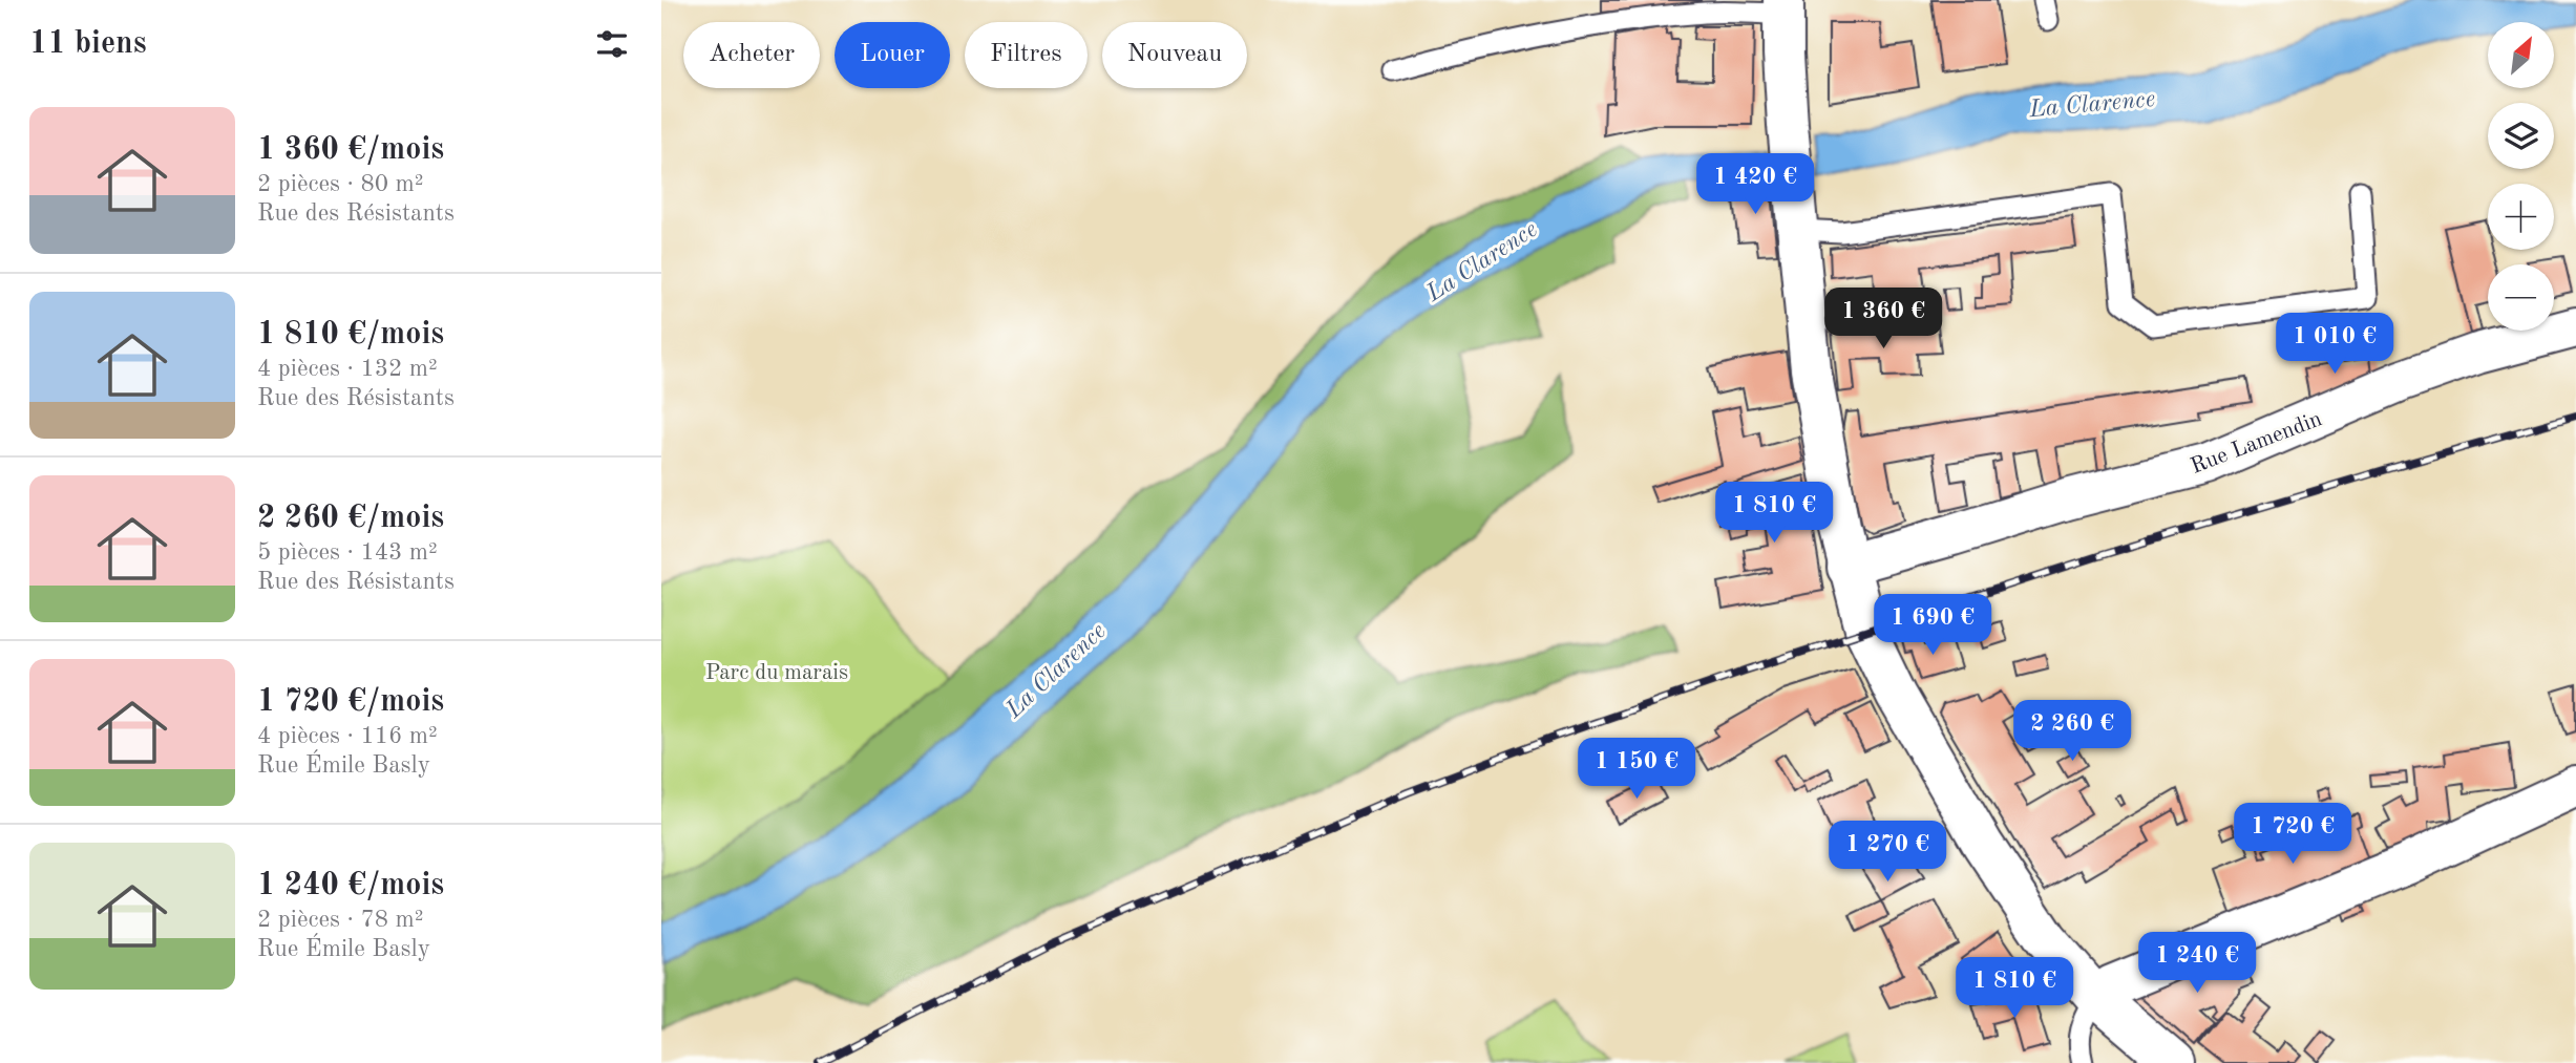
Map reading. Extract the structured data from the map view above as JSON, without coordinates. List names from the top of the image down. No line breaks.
{"streets":{"street":["Rue Lamendin"]},"water":["La Clarence"],"parks":["Parc du marais"],"north":"top right","page":{"heading":"11 biens","map_buttons":["+","−"],"chip":["Acheter","Louer","Filtres","Nouveau"],"list":[{"name":"1 360 €/mois","note":"2 pièces · 80 m² · Rue des Résistants"},{"name":"1 810 €/mois","note":"4 pièces · 132 m² · Rue des Résistants"},{"name":"2 260 €/mois","note":"5 pièces · 143 m² · Rue des Résistants"},{"name":"1 720 €/mois","note":"4 pièces · 116 m² · Rue Émile Basly"},{"name":"1 240 €/mois","note":"2 pièces · 78 m² · Rue Émile Basly"}],"price":["1 420 €","1 360 €","1 010 €","1 810 €","1 690 €","2 260 €","1 150 €","1 720 €","1 270 €","1 240 €","1 810 €"]}}
